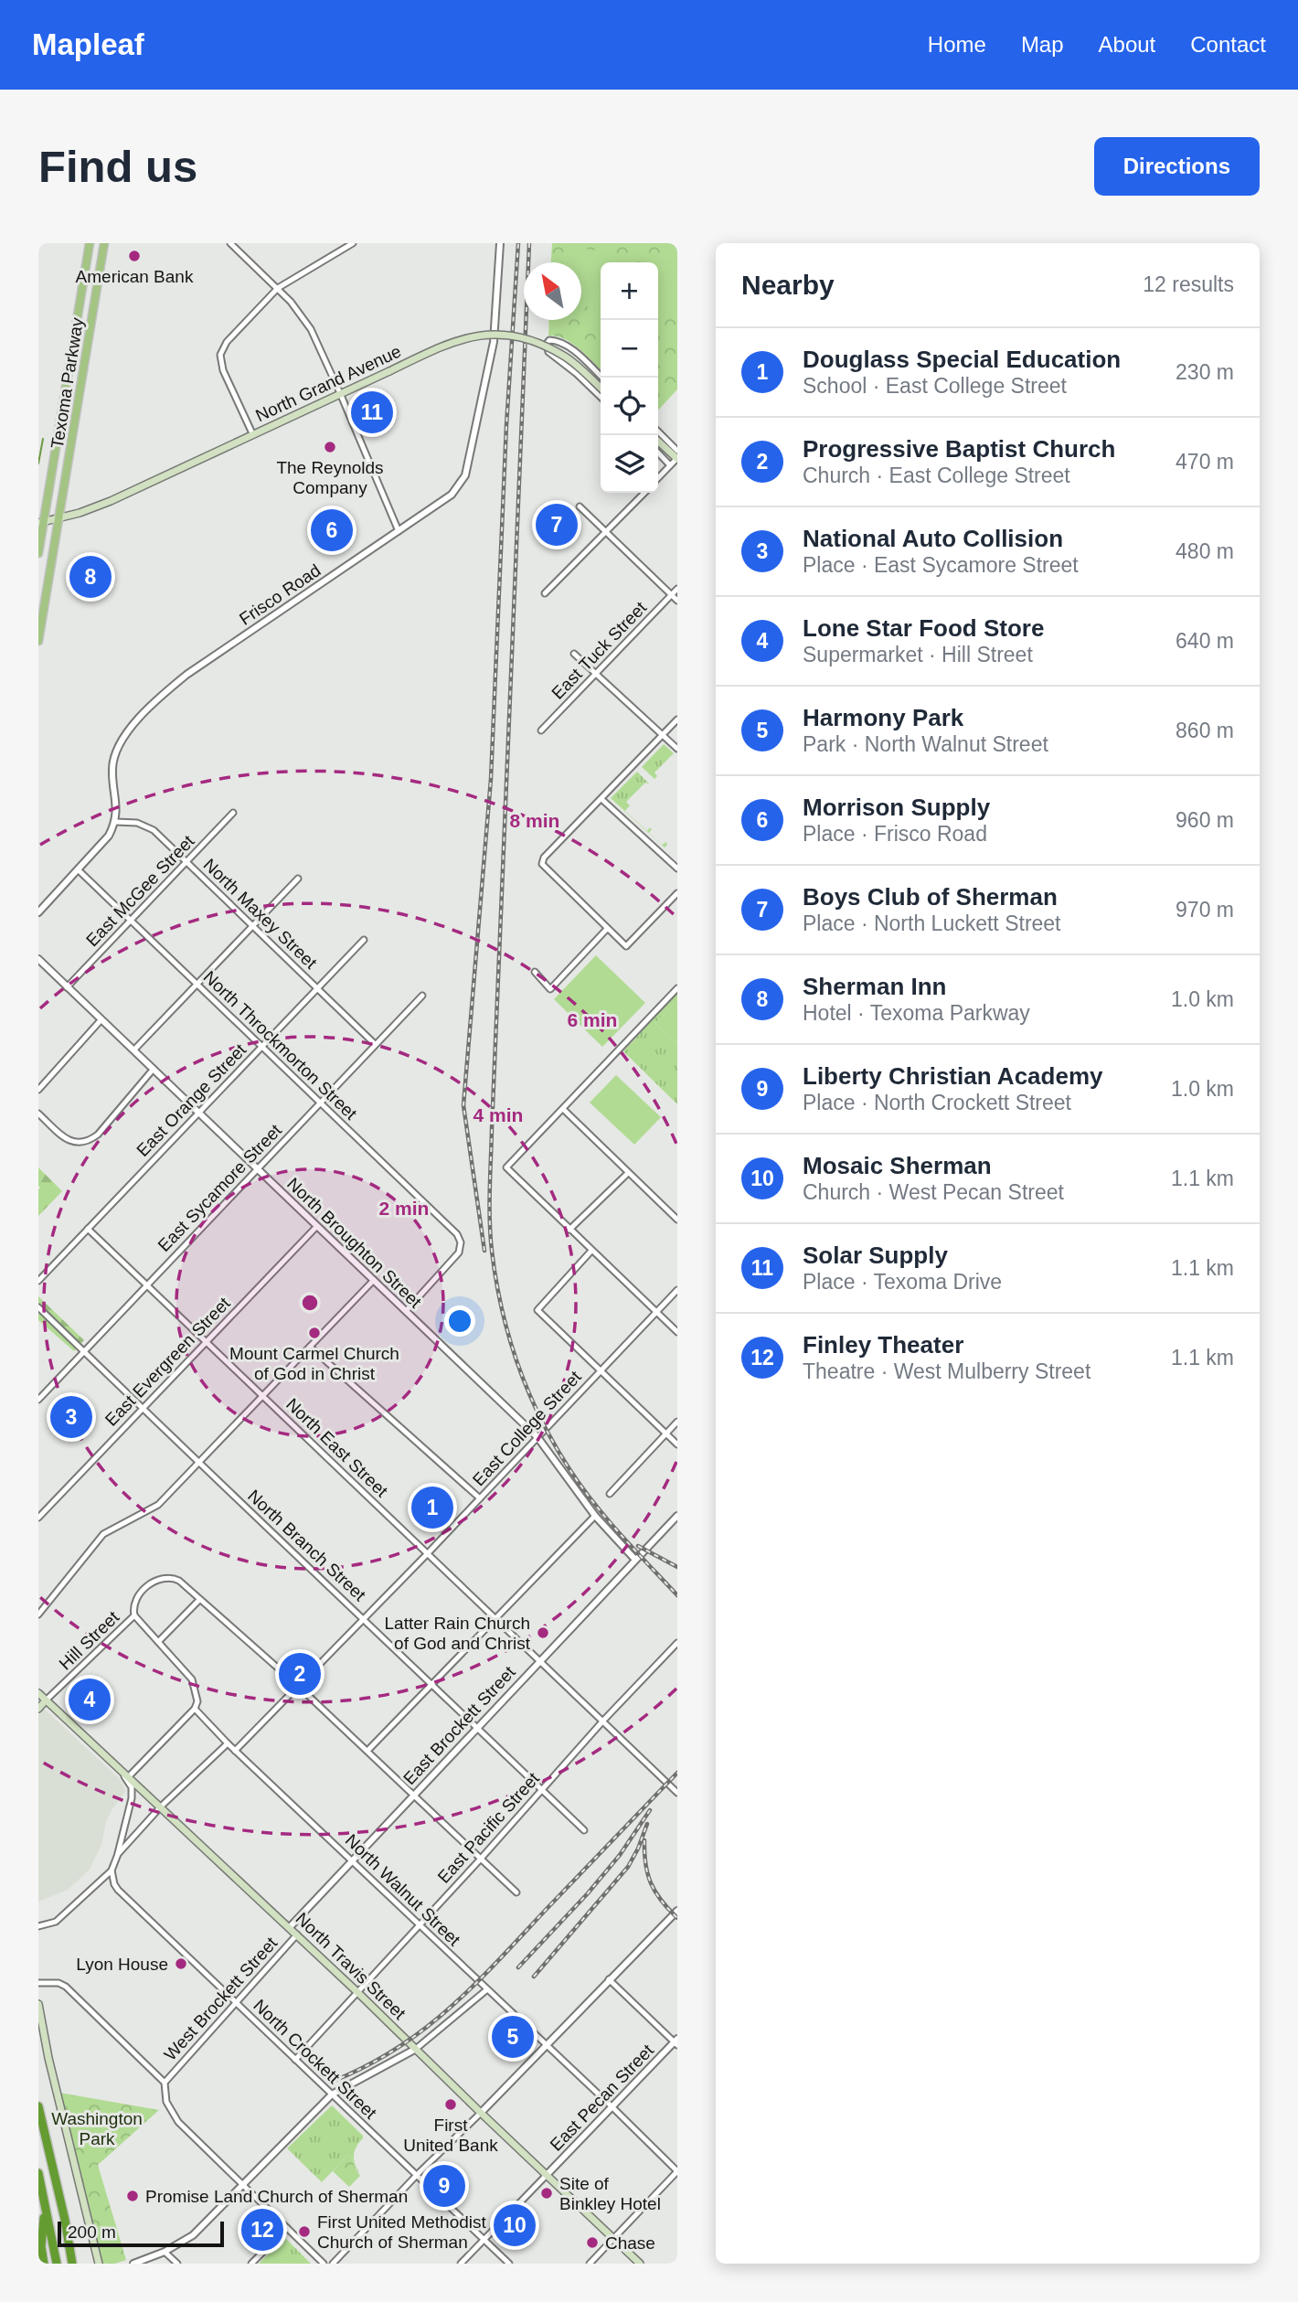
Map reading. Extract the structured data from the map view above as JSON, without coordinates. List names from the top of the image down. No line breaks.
{"streets":{"main road":["Texoma Parkway","North Grand Avenue","North Travis Street"],"street":["Frisco Road","East Tuck Street","East McGee Street","North Maxey Street","North Throckmorton Street","East Orange Street","East Sycamore Street","North Broughton Street","East Evergreen Street","East College Street","North East Street","North Branch Street","Hill Street","East Brockett Street","East Pacific Street","North Walnut Street","West Brockett Street","North Crockett Street","East Pecan Street"]},"crossings":[["Texoma Parkway","North Grand Avenue"],["Frisco Road","North Maxey Street"],["East McGee Street","North Maxey Street"],["East McGee Street","North Throckmorton Street"],["East McGee Street","North Broughton Street"],["North Maxey Street","East Orange Street"],["North Maxey Street","East Sycamore Street"],["North Throckmorton Street","East Orange Street"],["North Throckmorton Street","East Sycamore Street"],["North Throckmorton Street","North Broughton Street"],["East Orange Street","North Broughton Street"],["East Orange Street","North East Street"],["East Sycamore Street","North Broughton Street"],["East Sycamore Street","North East Street"],["East Sycamore Street","North Branch Street"],["North Broughton Street","East Evergreen Street"],["North Broughton Street","East College Street"],["North Broughton Street","East Brockett Street"],["East Evergreen Street","North East Street"],["East Evergreen Street","North Branch Street"],["East College Street","North East Street"],["East College Street","North Branch Street"],["East College Street","North Walnut Street"],["North East Street","East Brockett Street"],["North East Street","East Pacific Street"],["North Branch Street","East Brockett Street"],["North Branch Street","East Pacific Street"],["Hill Street","North Travis Street"],["East Brockett Street","North Walnut Street"],["East Brockett Street","North Travis Street"],["East Pacific Street","North Walnut Street"],["East Pacific Street","North Travis Street"],["East Pacific Street","North Crockett Street"],["North Walnut Street","East Pecan Street"],["North Travis Street","West Brockett Street"],["North Travis Street","East Pecan Street"],["West Brockett Street","North Crockett Street"]],"parks":["Washington Park"],"places":["American Bank","The Reynolds Company","Mount Carmel Church of God in Christ","Latter Rain Church of God and Christ","Lyon House","First United Bank","Site of Binkley Hotel","Promise Land Church of Sherman","First United Methodist Church of Sherman","Chase"],"scale_bar":"200 m","north":"top left","page":{"header":"Mapleaf","nav":["Home","Map","About","Contact"],"buttons":"Directions","title":"Find us","heading":["Nearby","12 results"],"map_buttons":["+","−"],"list":[{"mark":"1","name":"Douglass Special Education","note":"School · East College Street","value":"230 m"},{"mark":"2","name":"Progressive Baptist Church","note":"Church · East College Street","value":"470 m"},{"mark":"3","name":"National Auto Collision","note":"Place · East Sycamore Street","value":"480 m"},{"mark":"4","name":"Lone Star Food Store","note":"Supermarket · Hill Street","value":"640 m"},{"mark":"5","name":"Harmony Park","note":"Park · North Walnut Street","value":"860 m"},{"mark":"6","name":"Morrison Supply","note":"Place · Frisco Road","value":"960 m"},{"mark":"7","name":"Boys Club of Sherman","note":"Place · North Luckett Street","value":"970 m"},{"mark":"8","name":"Sherman Inn","note":"Hotel · Texoma Parkway","value":"1.0 km"},{"mark":"9","name":"Liberty Christian Academy","note":"Place · North Crockett Street","value":"1.0 km"},{"mark":"10","name":"Mosaic Sherman","note":"Church · West Pecan Street","value":"1.1 km"},{"mark":"11","name":"Solar Supply","note":"Place · Texoma Drive","value":"1.1 km"},{"mark":"12","name":"Finley Theater","note":"Theatre · West Mulberry Street","value":"1.1 km"}],"pins":["11","7","6","8","3","1","2","4","5","9","10","12"],"scale":"200 m"},"rings":["8 min","6 min","4 min","2 min"]}
